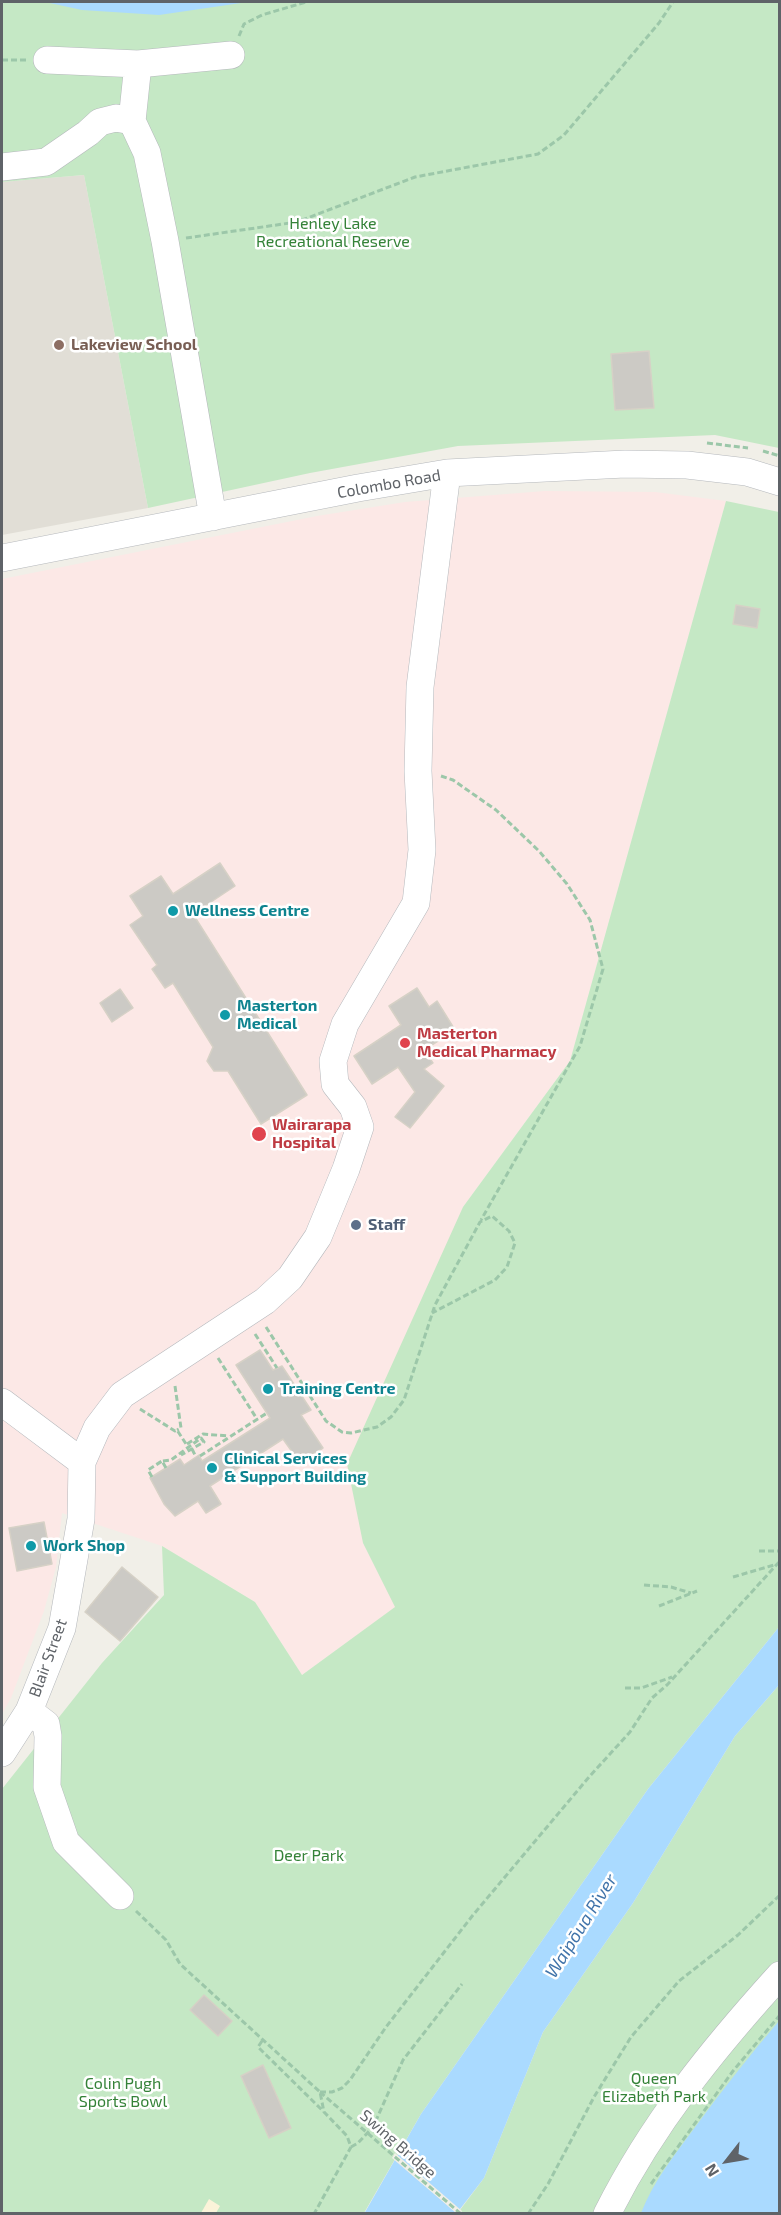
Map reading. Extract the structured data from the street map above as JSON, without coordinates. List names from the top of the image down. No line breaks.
{"streets":{"street":["Colombo Road","Blair Street"],"path":["Swing Bridge"]},"water":["Waipōua River"],"parks":["Henley Lake Recreational Reserve","Deer Park","Queen Elizabeth Park","Colin Pugh Sports Bowl"],"places":["Lakeview School","Wellness Centre","Masterton Medical","Masterton Medical Pharmacy","Wairarapa Hospital","Staff","Training Centre","Clinical Services & Support Building","Work Shop"],"north":"bottom left"}
